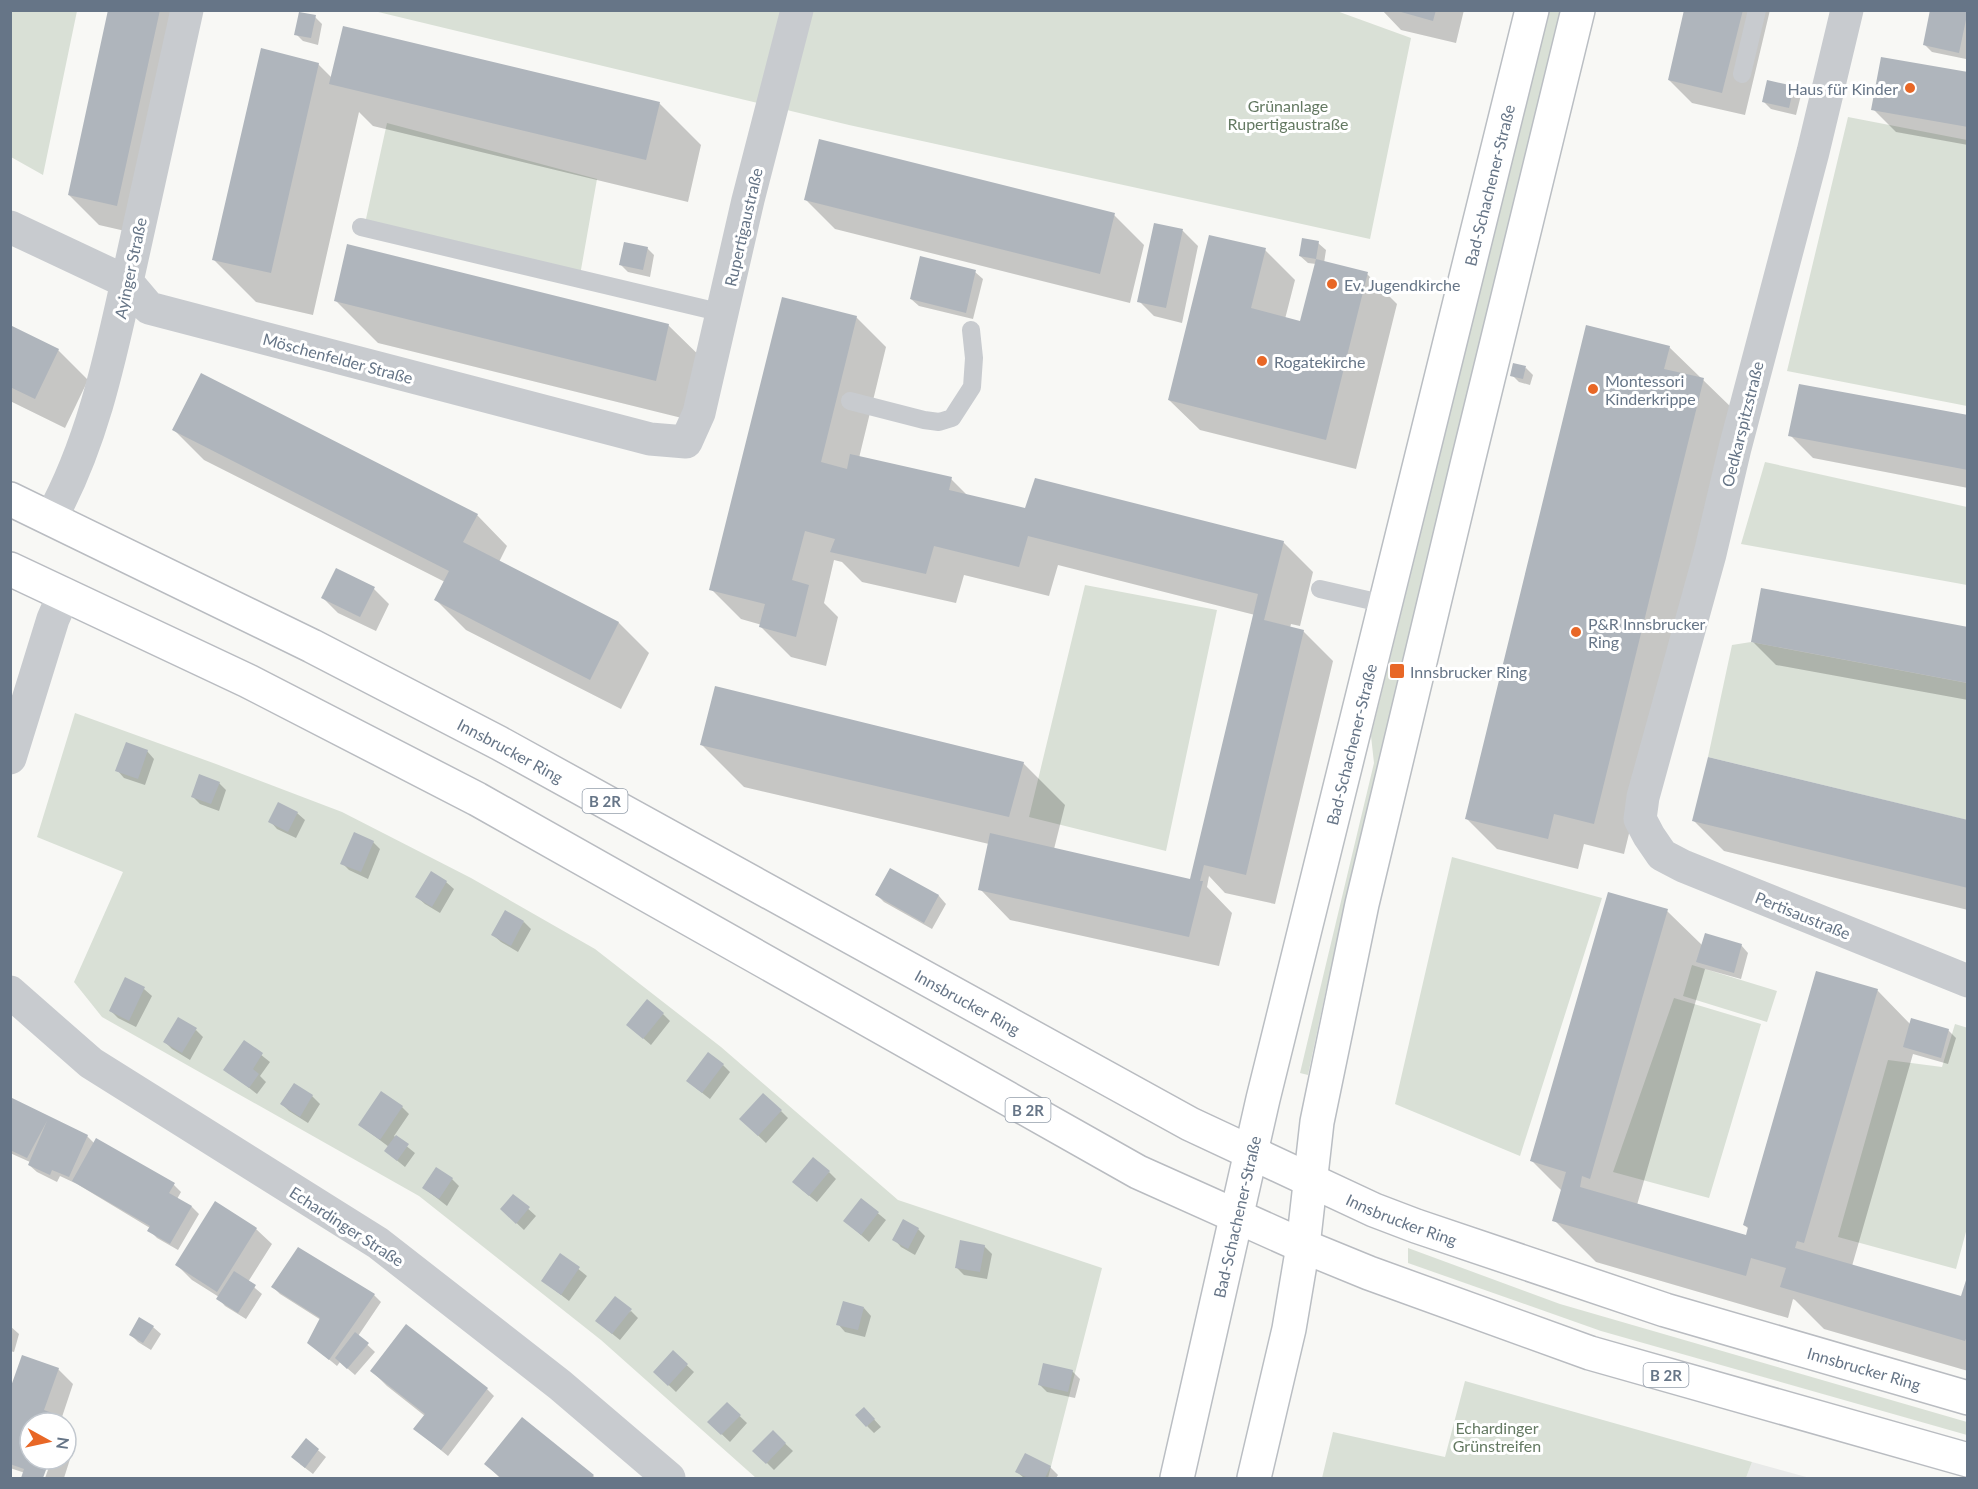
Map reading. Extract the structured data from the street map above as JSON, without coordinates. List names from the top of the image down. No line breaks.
{"streets":{"main road":["Bad-Schachener-Straße","Innsbrucker Ring","B 2R"],"street":["Rupertigaustraße","Ayinger Straße","Möschenfelder Straße","Oedkarspitzstraße","Pertisaustraße","Echardinger Straße"]},"crossings":[["Bad-Schachener-Straße","Innsbrucker Ring"],["Bad-Schachener-Straße","B 2R"],["Rupertigaustraße","Möschenfelder Straße"],["Ayinger Straße","Möschenfelder Straße"],["Ayinger Straße","Innsbrucker Ring"],["Oedkarspitzstraße","Pertisaustraße"]],"parks":["Grünanlage Rupertigaustraße","Echardinger Grünstreifen"],"places":{"other":["Haus für Kinder","Ev. Jugendkirche","Rogatekirche","Montessori Kinderkrippe","P&R Innsbrucker Ring"],"transit":["Innsbrucker Ring"]},"north":"right"}
